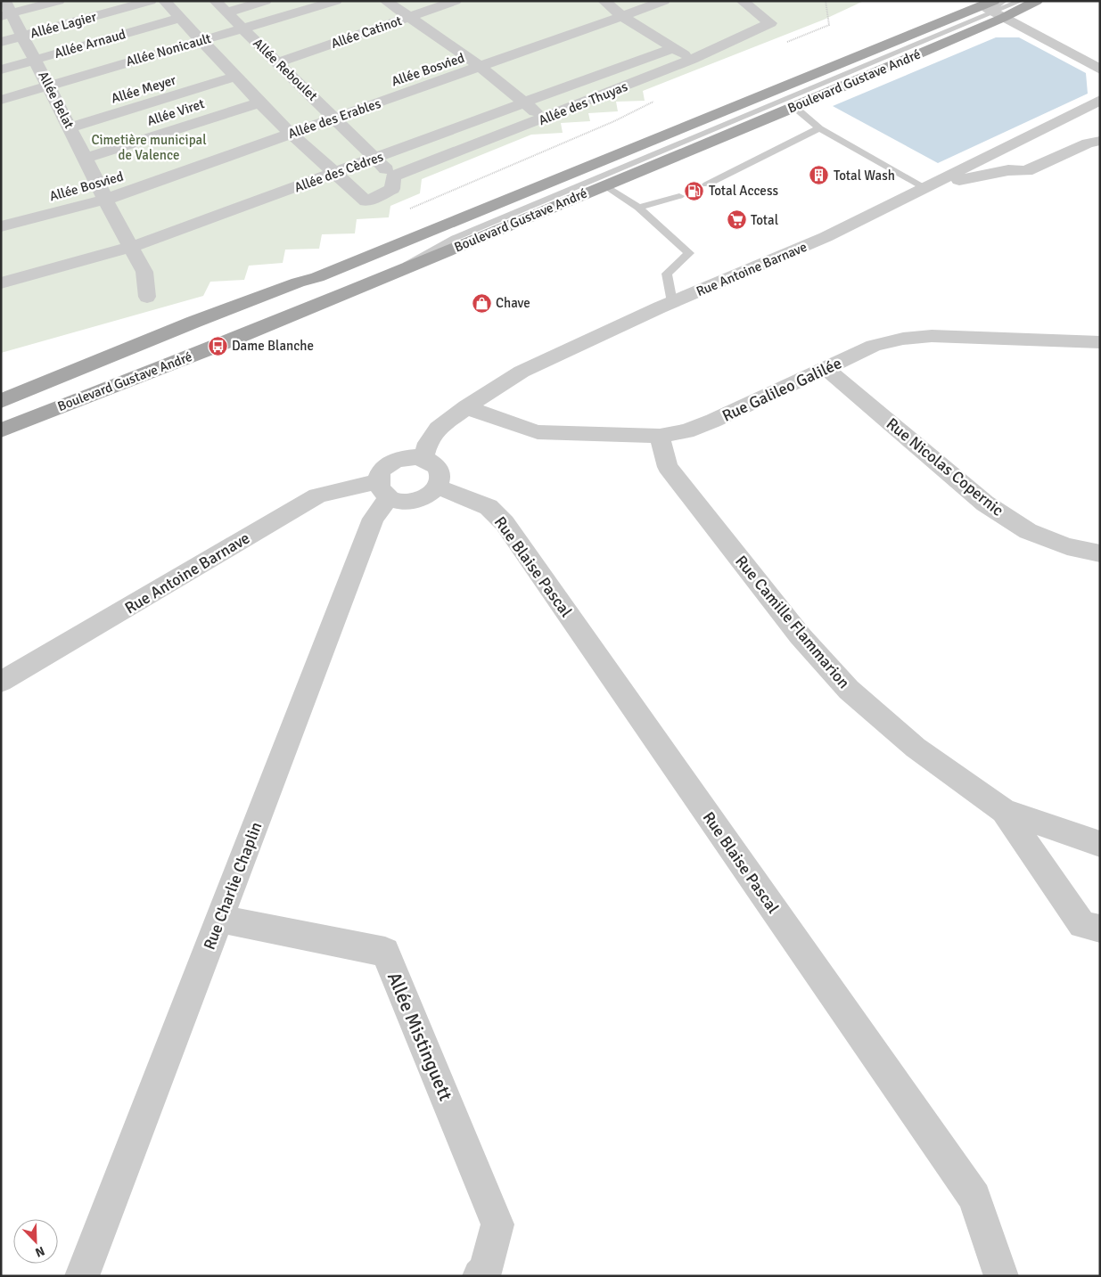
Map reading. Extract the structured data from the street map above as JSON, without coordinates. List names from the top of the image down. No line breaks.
{"streets":{"main road":["Boulevard Gustave André"],"street":["Allée Lagier","Allée Catinot","Allée Arnaud","Allée Nonicault","Allée Reboulet","Allée Bosvied","Allée Belat","Allée des Thuyas","Allée des Erables","Allée des Cèdres","Rue Antoine Barnave","Rue Galileo Galilée","Rue Nicolas Copernic","Rue Blaise Pascal","Rue Camille Flammarion","Rue Charlie Chaplin","Allée Mistinguett"]},"crossings":[["Allée Lagier","Allée Arnaud"],["Allée Lagier","Allée Nonicault"],["Allée Lagier","Allée Belat"],["Allée Catinot","Allée Reboulet"],["Allée Arnaud","Allée Nonicault"],["Allée Arnaud","Allée Belat"],["Allée Nonicault","Allée Reboulet"],["Allée Nonicault","Allée Belat"],["Allée Reboulet","Allée Bosvied"],["Allée Reboulet","Allée des Thuyas"],["Allée Reboulet","Allée des Erables"],["Allée Reboulet","Allée des Cèdres"],["Allée Bosvied","Allée Belat"],["Allée Bosvied","Allée des Erables"],["Allée Belat","Allée des Erables"],["Allée Belat","Allée des Cèdres"],["Rue Antoine Barnave","Rue Galileo Galilée"],["Rue Antoine Barnave","Rue Blaise Pascal"],["Rue Antoine Barnave","Rue Charlie Chaplin"],["Rue Galileo Galilée","Rue Nicolas Copernic"],["Rue Galileo Galilée","Rue Camille Flammarion"],["Rue Blaise Pascal","Rue Charlie Chaplin"],["Rue Charlie Chaplin","Allée Mistinguett"]],"parks":["Cimetière municipal de Valence"],"places":{"building":["Total Wash"],"fuel station":["Total Access"],"supermarket":["Total"],"shop":["Chave"],"bus stop":["Dame Blanche"]},"north":"bottom right"}
